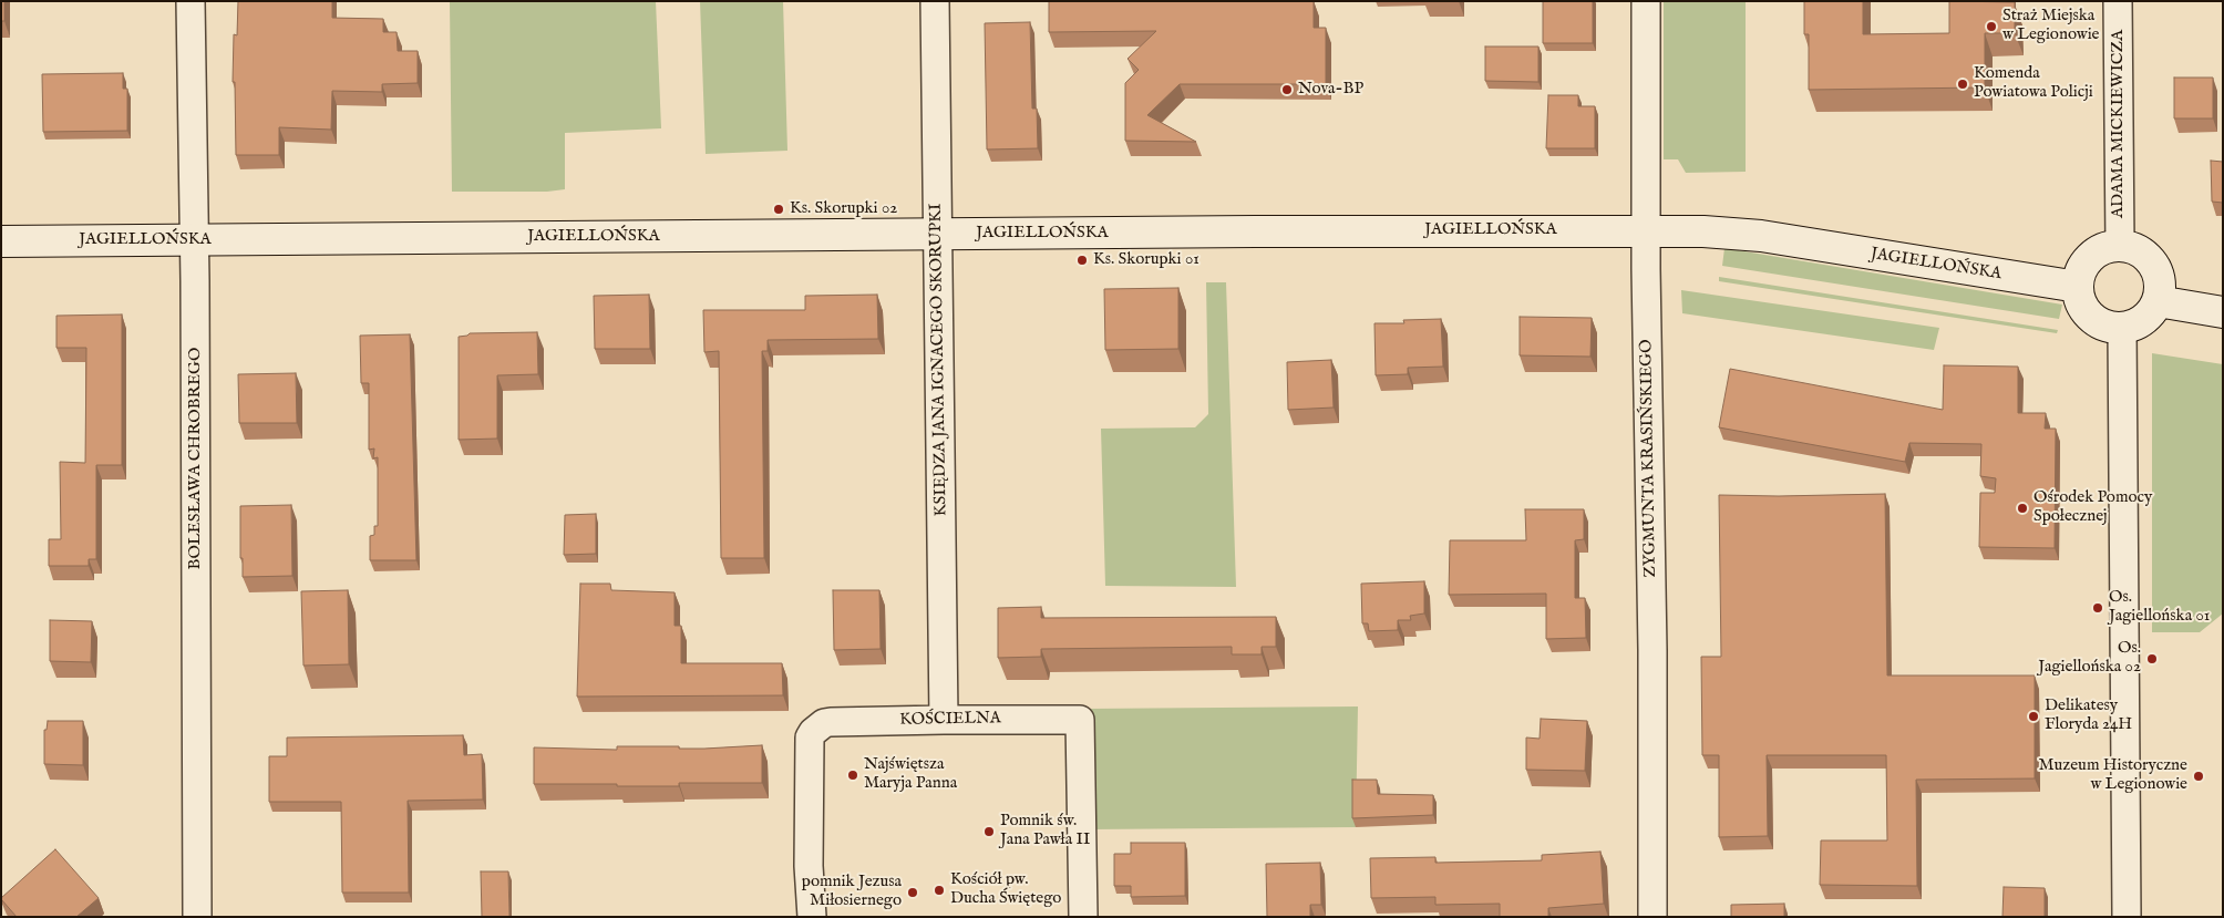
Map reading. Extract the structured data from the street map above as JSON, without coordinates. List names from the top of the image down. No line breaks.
{"streets":{"street":["ADAMA MICKIEWICZA","JAGIELLOŃSKA","KSIĘDZA JANA IGNACEGO SKORUPKI","BOLESŁAWA CHROBREGO","ZYGMUNTA KRASIŃSKIEGO","KOŚCIELNA"]},"crossings":[["ADAMA MICKIEWICZA","JAGIELLOŃSKA"],["JAGIELLOŃSKA","KSIĘDZA JANA IGNACEGO SKORUPKI"],["JAGIELLOŃSKA","BOLESŁAWA CHROBREGO"],["JAGIELLOŃSKA","ZYGMUNTA KRASIŃSKIEGO"],["KSIĘDZA JANA IGNACEGO SKORUPKI","KOŚCIELNA"]],"places":["Straż Miejska w Legionowie","Komenda Powiatowa Policji","Nova-BP","Ks. Skorupki 02","Ks. Skorupki 01","Ośrodek Pomocy Społecznej","Os. Jagiellońska 01","Os. Jagiellońska 02","Delikatesy Floryda 24H","Najświętsza Maryja Panna","Muzeum Historyczne w Legionowie","Pomnik św. Jana Pawła II","Kościół pw. Ducha Świętego","pomnik Jezusa Miłosiernego"]}
